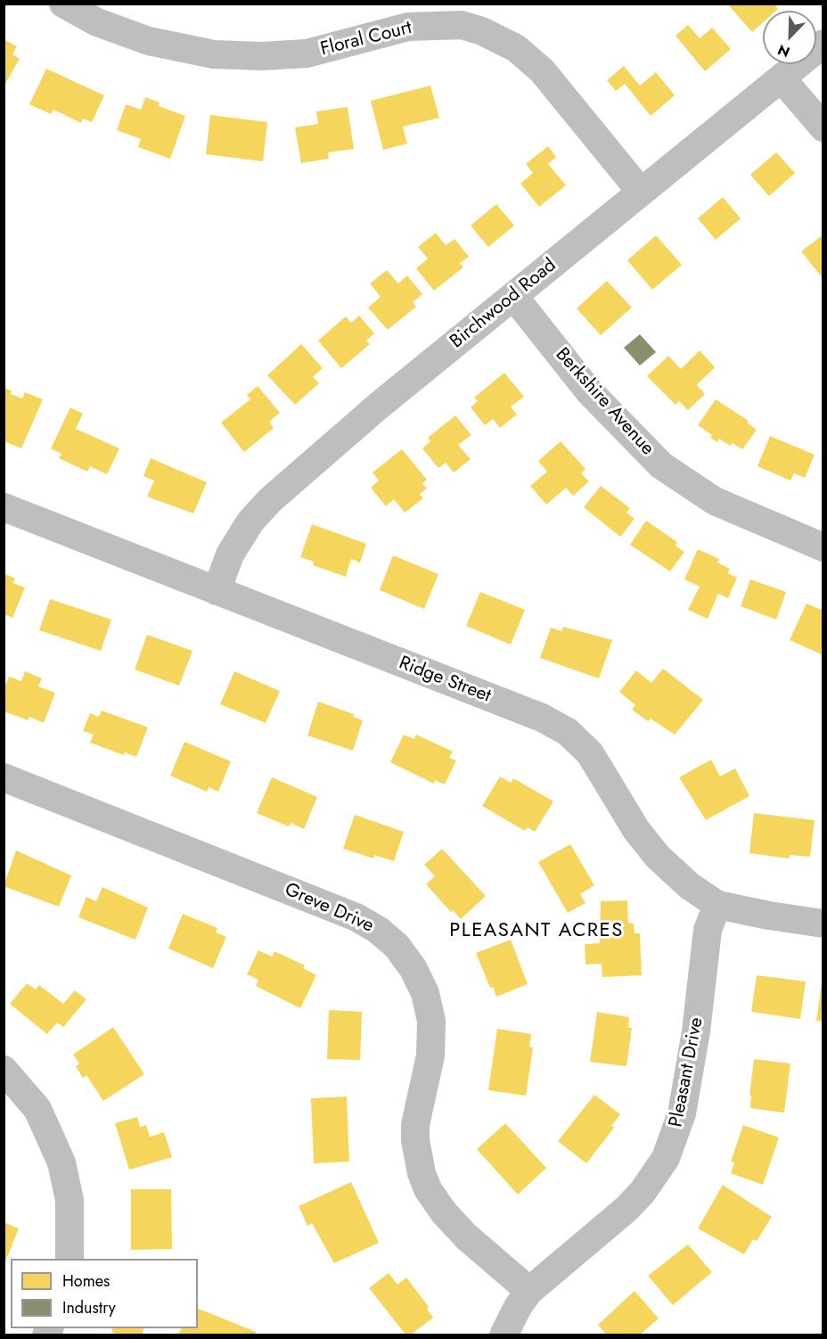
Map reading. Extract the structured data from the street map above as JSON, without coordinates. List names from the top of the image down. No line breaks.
{"streets":{"street":["Floral Court","Birchwood Road","Berkshire Avenue","Ridge Street","Greve Drive","Pleasant Drive"]},"crossings":[["Floral Court","Birchwood Road"],["Birchwood Road","Berkshire Avenue"],["Birchwood Road","Ridge Street"],["Ridge Street","Pleasant Drive"],["Greve Drive","Pleasant Drive"]],"districts":["PLEASANT ACRES"],"legend":["Homes","Industry"],"north":"bottom left"}
